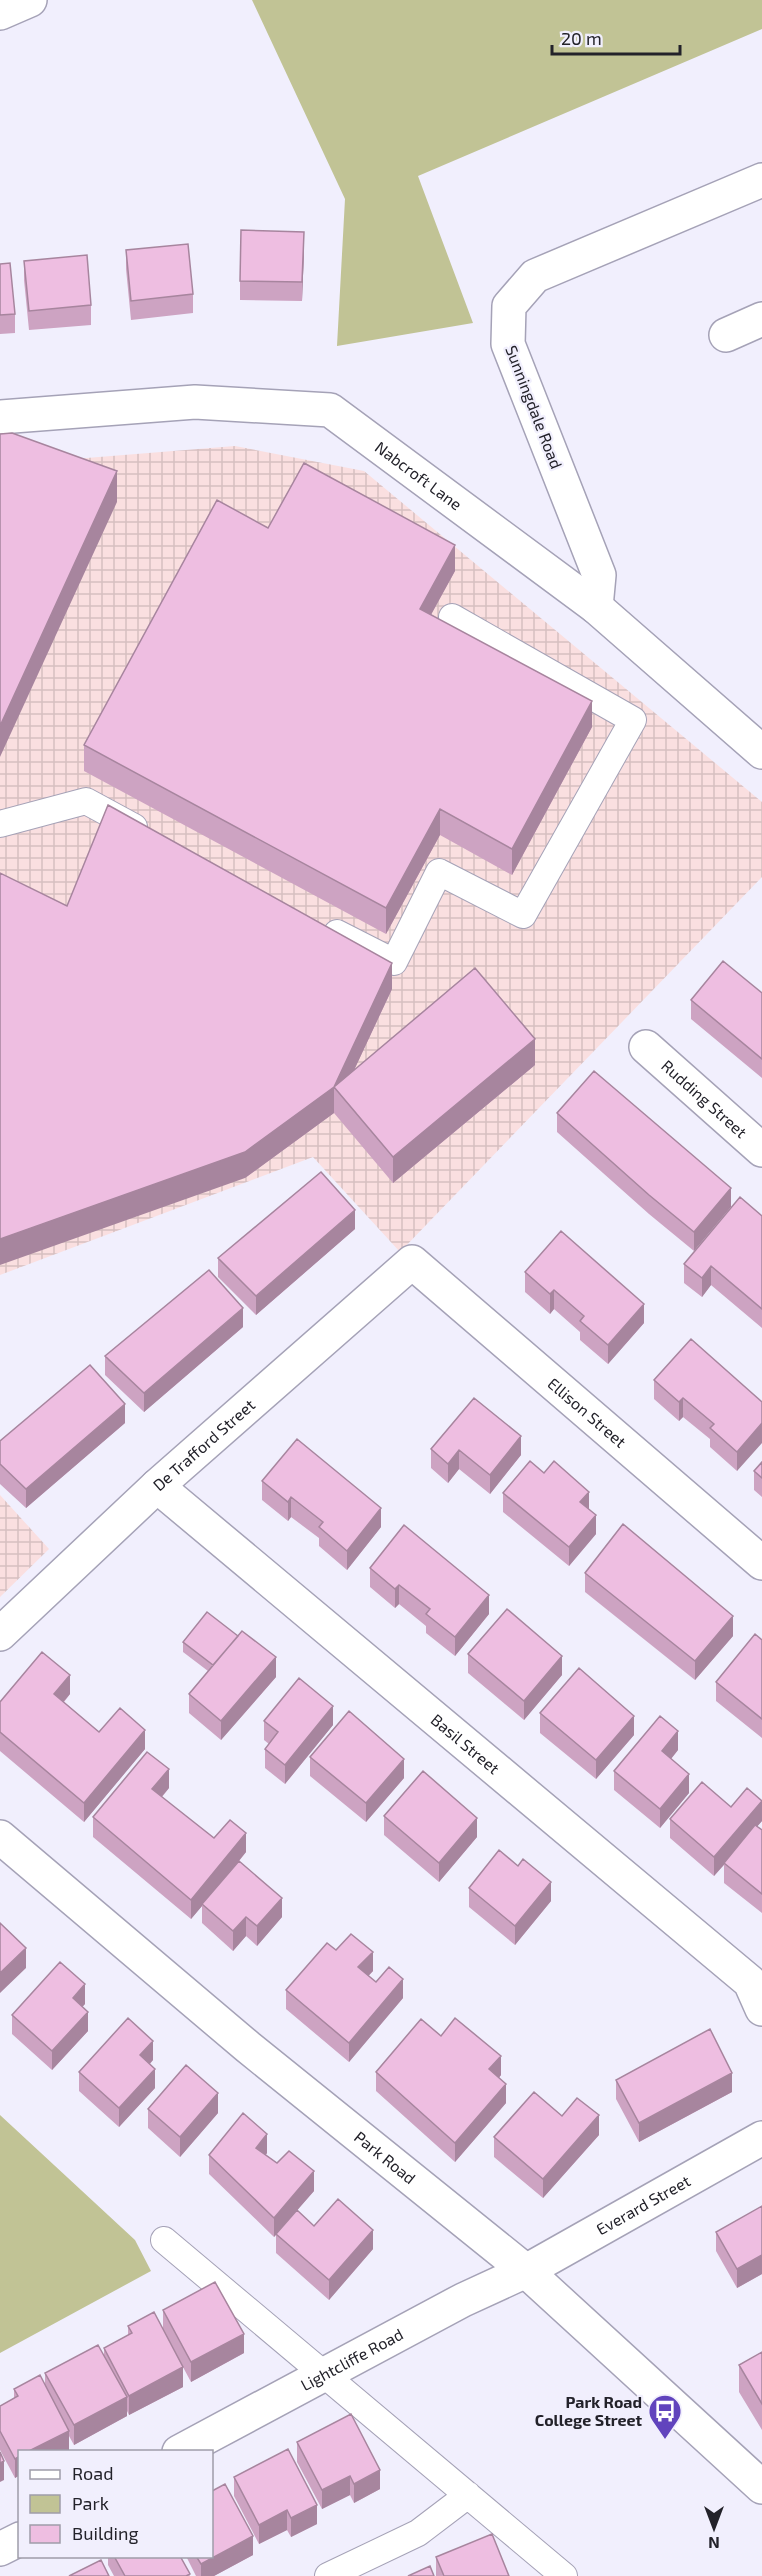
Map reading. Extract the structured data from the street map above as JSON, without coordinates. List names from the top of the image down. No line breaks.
{"streets":{"street":["Sunningdale Road","Nabcroft Lane","Rudding Street","Ellison Street","De Trafford Street","Basil Street","Park Road","Everard Street","Lightcliffe Road"]},"crossings":[["Sunningdale Road","Nabcroft Lane"],["Ellison Street","De Trafford Street"],["De Trafford Street","Basil Street"],["Park Road","Everard Street"],["Park Road","Lightcliffe Road"],["Everard Street","Lightcliffe Road"]],"places":{"bus stop":["Park Road College Street"]},"legend":["Road","Park","Building"],"scale_bar":"20 m","north":"bottom"}
